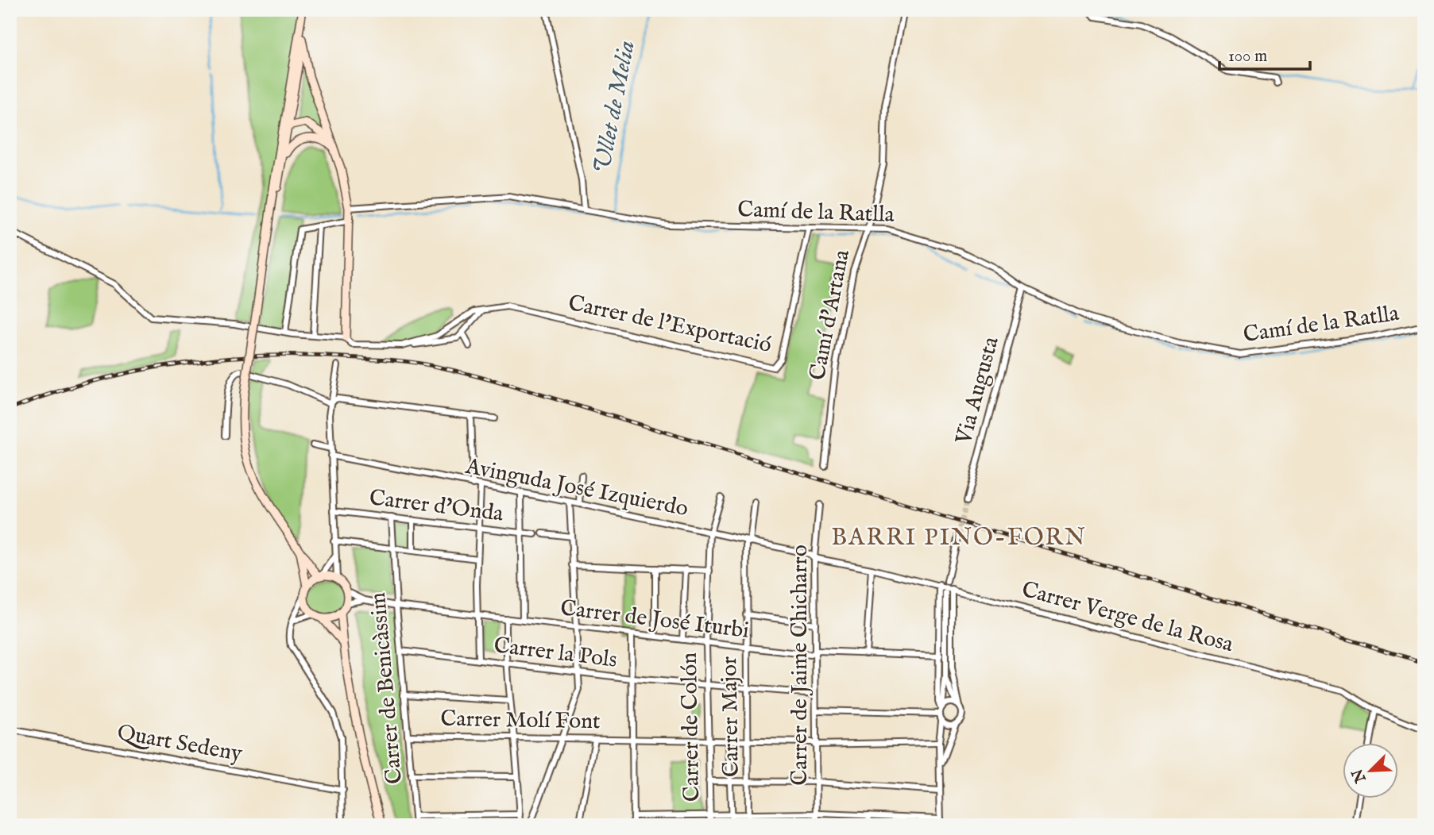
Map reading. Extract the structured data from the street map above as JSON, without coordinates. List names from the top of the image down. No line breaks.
{"streets":{"street":["Camí de la Ratlla","Camí d'Artana","Carrer de l'Exportació","Via Augusta","Avinguda José Izquierdo","Carrer d'Onda","Carrer Verge de la Rosa","Carrer de José Iturbi","Carrer la Pols","Carrer de Jaime Chicharro","Carrer de Benicàssim","Carrer Major","Carrer Molí Font","Carrer de Colón","Quart Sedeny"]},"crossings":[["Camí de la Ratlla","Camí d'Artana"],["Camí de la Ratlla","Carrer de l'Exportació"],["Camí de la Ratlla","Via Augusta"],["Avinguda José Izquierdo","Carrer Verge de la Rosa"],["Avinguda José Izquierdo","Carrer de Jaime Chicharro"],["Avinguda José Izquierdo","Carrer Major"],["Avinguda José Izquierdo","Carrer de Colón"],["Carrer d'Onda","Carrer de Benicàssim"],["Carrer Verge de la Rosa","Carrer de Jaime Chicharro"],["Carrer de José Iturbi","Carrer de Jaime Chicharro"],["Carrer de José Iturbi","Carrer de Benicàssim"],["Carrer de José Iturbi","Carrer Major"],["Carrer de José Iturbi","Carrer de Colón"],["Carrer la Pols","Carrer de Jaime Chicharro"],["Carrer la Pols","Carrer de Benicàssim"],["Carrer la Pols","Carrer Major"],["Carrer la Pols","Carrer de Colón"],["Carrer de Jaime Chicharro","Carrer Molí Font"],["Carrer de Benicàssim","Carrer Molí Font"],["Carrer Major","Carrer Molí Font"],["Carrer Molí Font","Carrer de Colón"]],"districts":["BARRI PINO-FORN"],"water":["Ullet de Melia"],"scale_bar":"100 m","north":"bottom left"}
